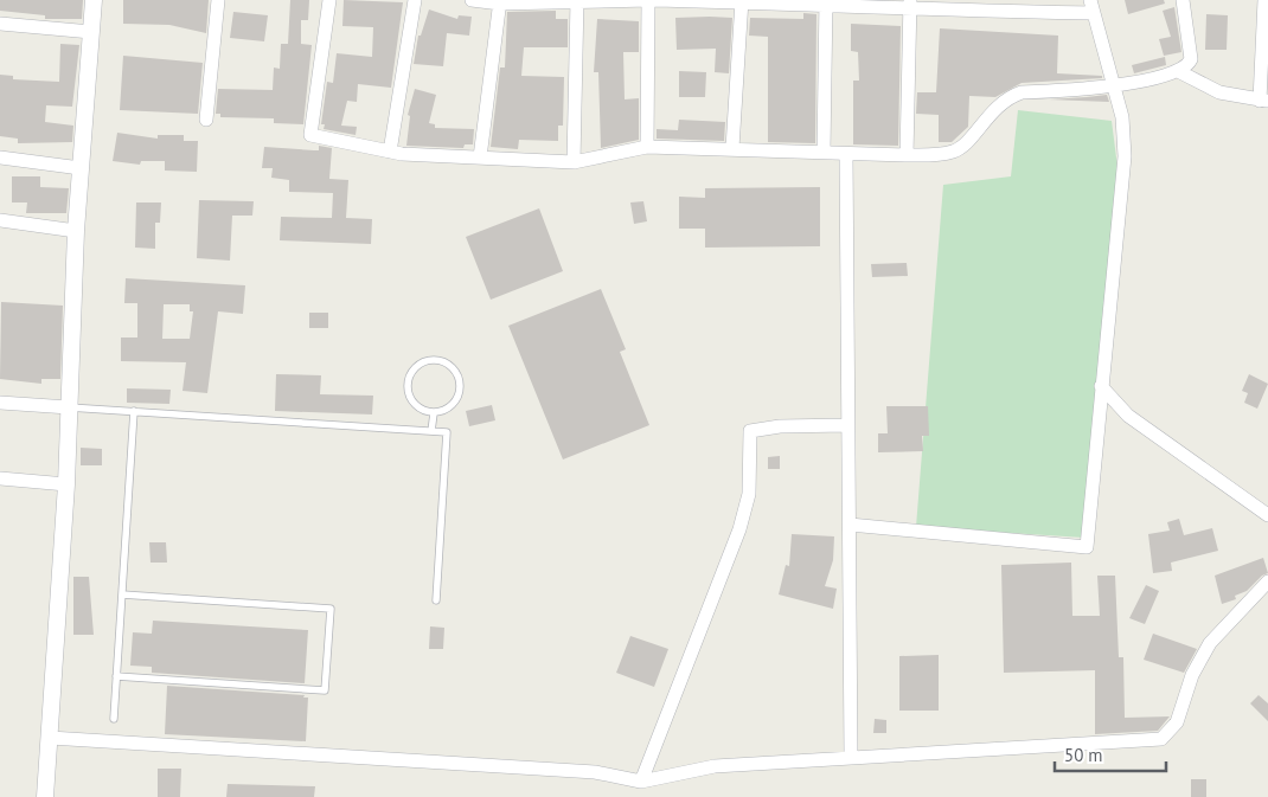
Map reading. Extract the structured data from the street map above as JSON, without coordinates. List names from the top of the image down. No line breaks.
{"scale_bar":"50 m"}
